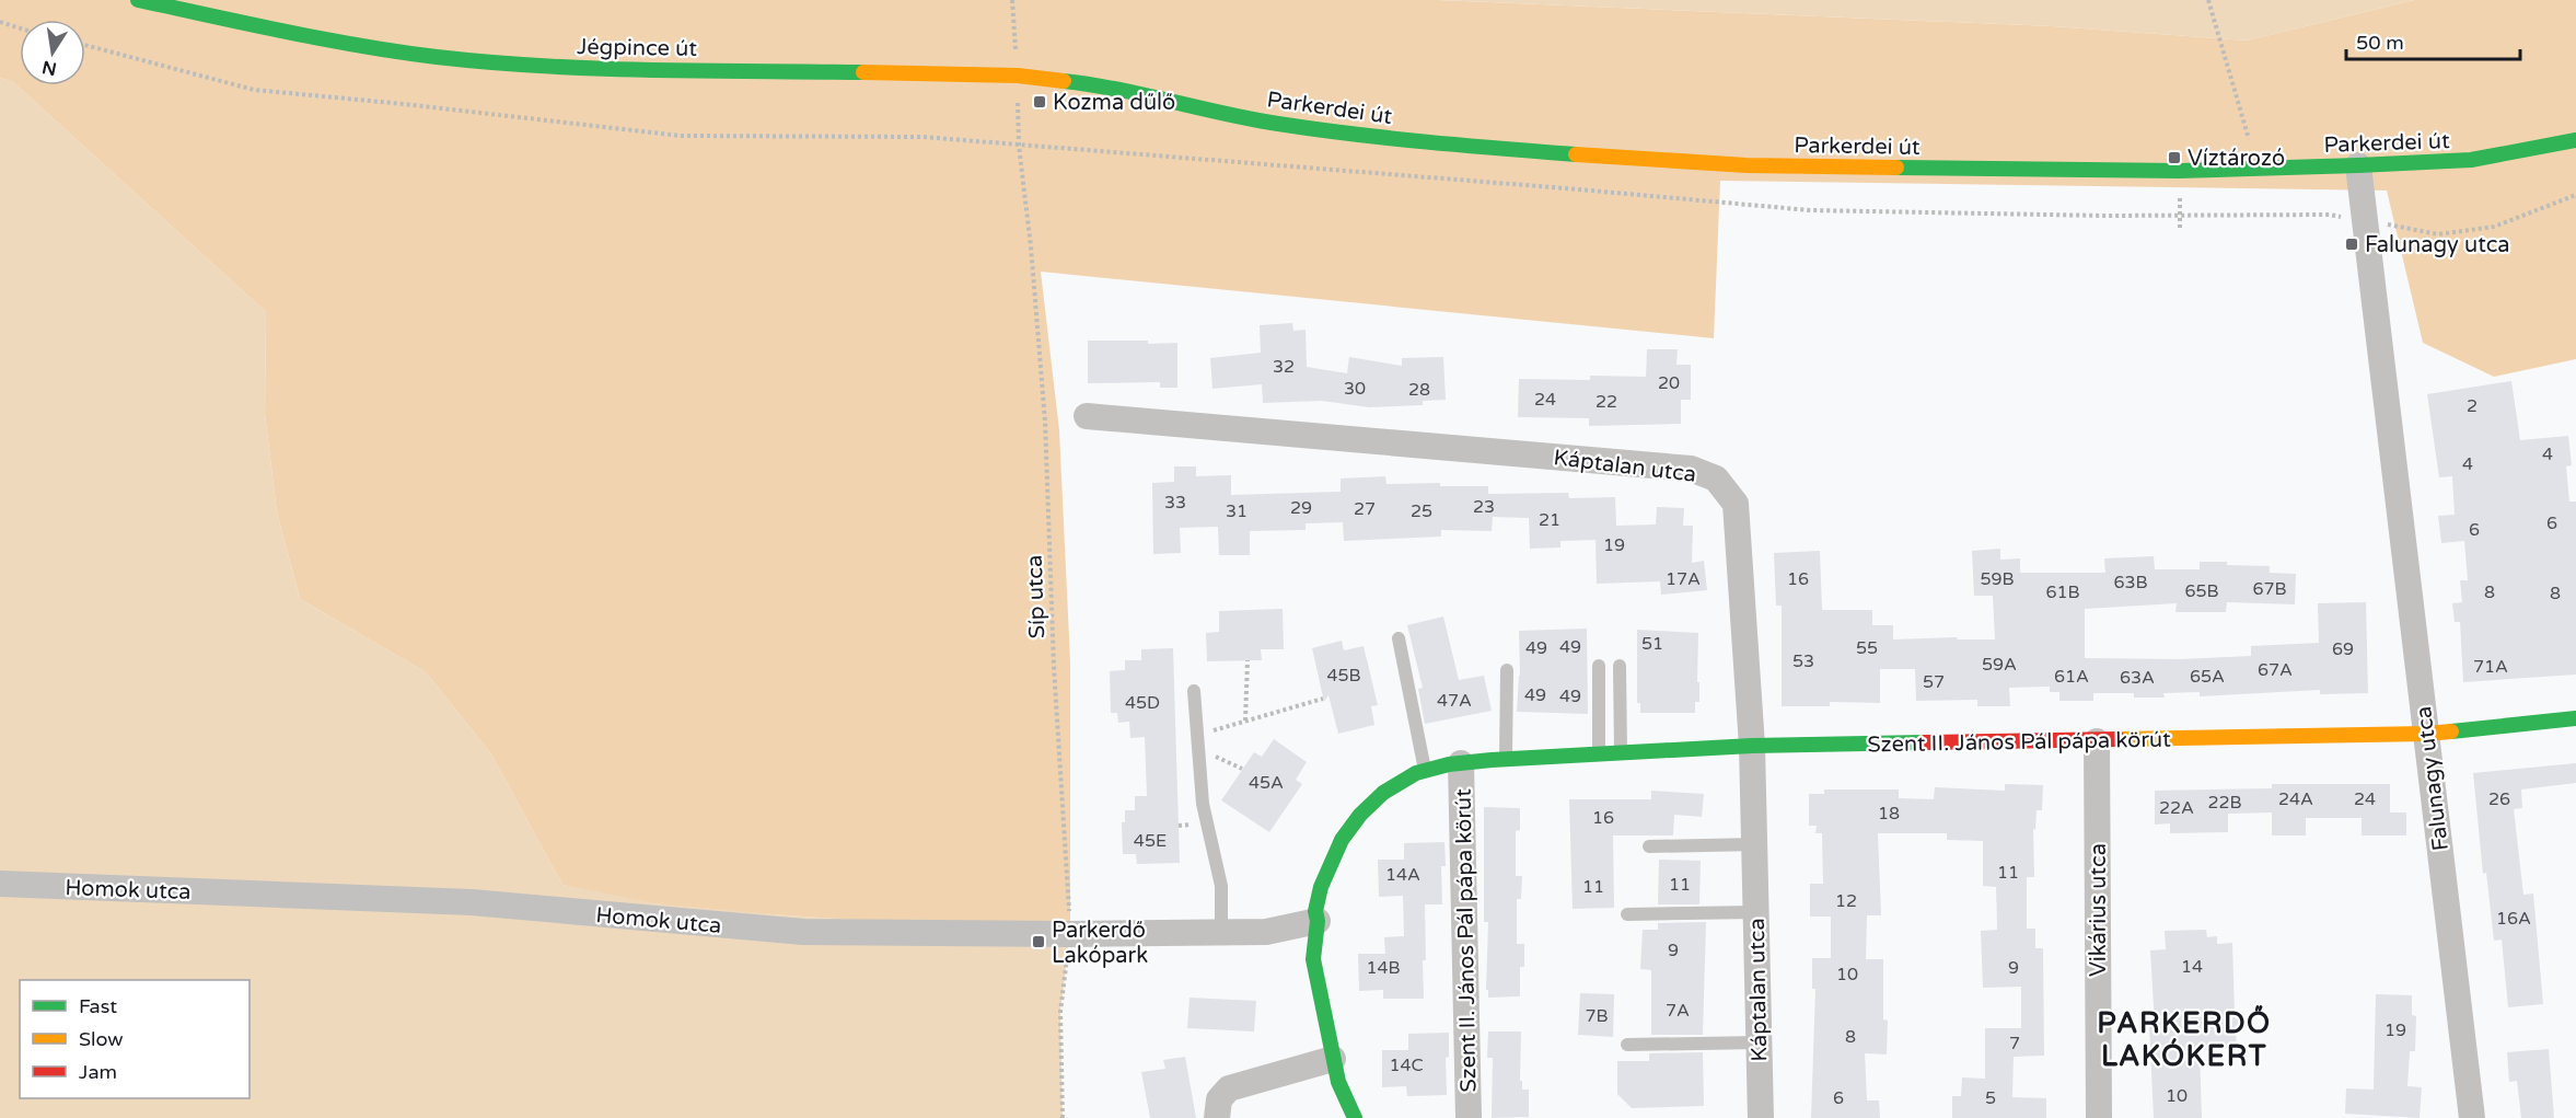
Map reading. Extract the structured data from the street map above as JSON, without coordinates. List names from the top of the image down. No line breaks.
{"streets":{"street":["Jégpince út","Parkerdei út","Káptalan utca","Szent II. János Pál pápa körút","Falunagy utca","Homok utca","Vikárius utca"],"path":["Síp utca"]},"crossings":[["Jégpince út","Parkerdei út"],["Jégpince út","Síp utca"],["Parkerdei út","Falunagy utca"],["Káptalan utca","Szent II. János Pál pápa körút"],["Síp utca","Homok utca"],["Szent II. János Pál pápa körút","Falunagy utca"],["Szent II. János Pál pápa körút","Homok utca"],["Szent II. János Pál pápa körút","Vikárius utca"]],"districts":["PARKERDŐ LAKÓKERT"],"places":{"transit":["Kozma dűlő","Víztározó","Falunagy utca","Parkerdő Lakópark"]},"house_numbers":["32","20","30","28","24","22","2","4","4","33","23","29","27","31","25","21","6","6","19","17A","16","59B","63B","67B","65B","61B","8","8","51","49","49","55","69","53","59A","71A","67A","45B","61A","65A","63A","57","49","49","47A","45D","45A","24A","24","26","22B","22A","18","16","45E","11","14A","11","11","12","16A","9","14","14B","9","10","7A","7B","19","8","7","14C","10","6","5"],"legend":["Fast","Slow","Jam"],"scale_bar":"50 m","north":"bottom"}
